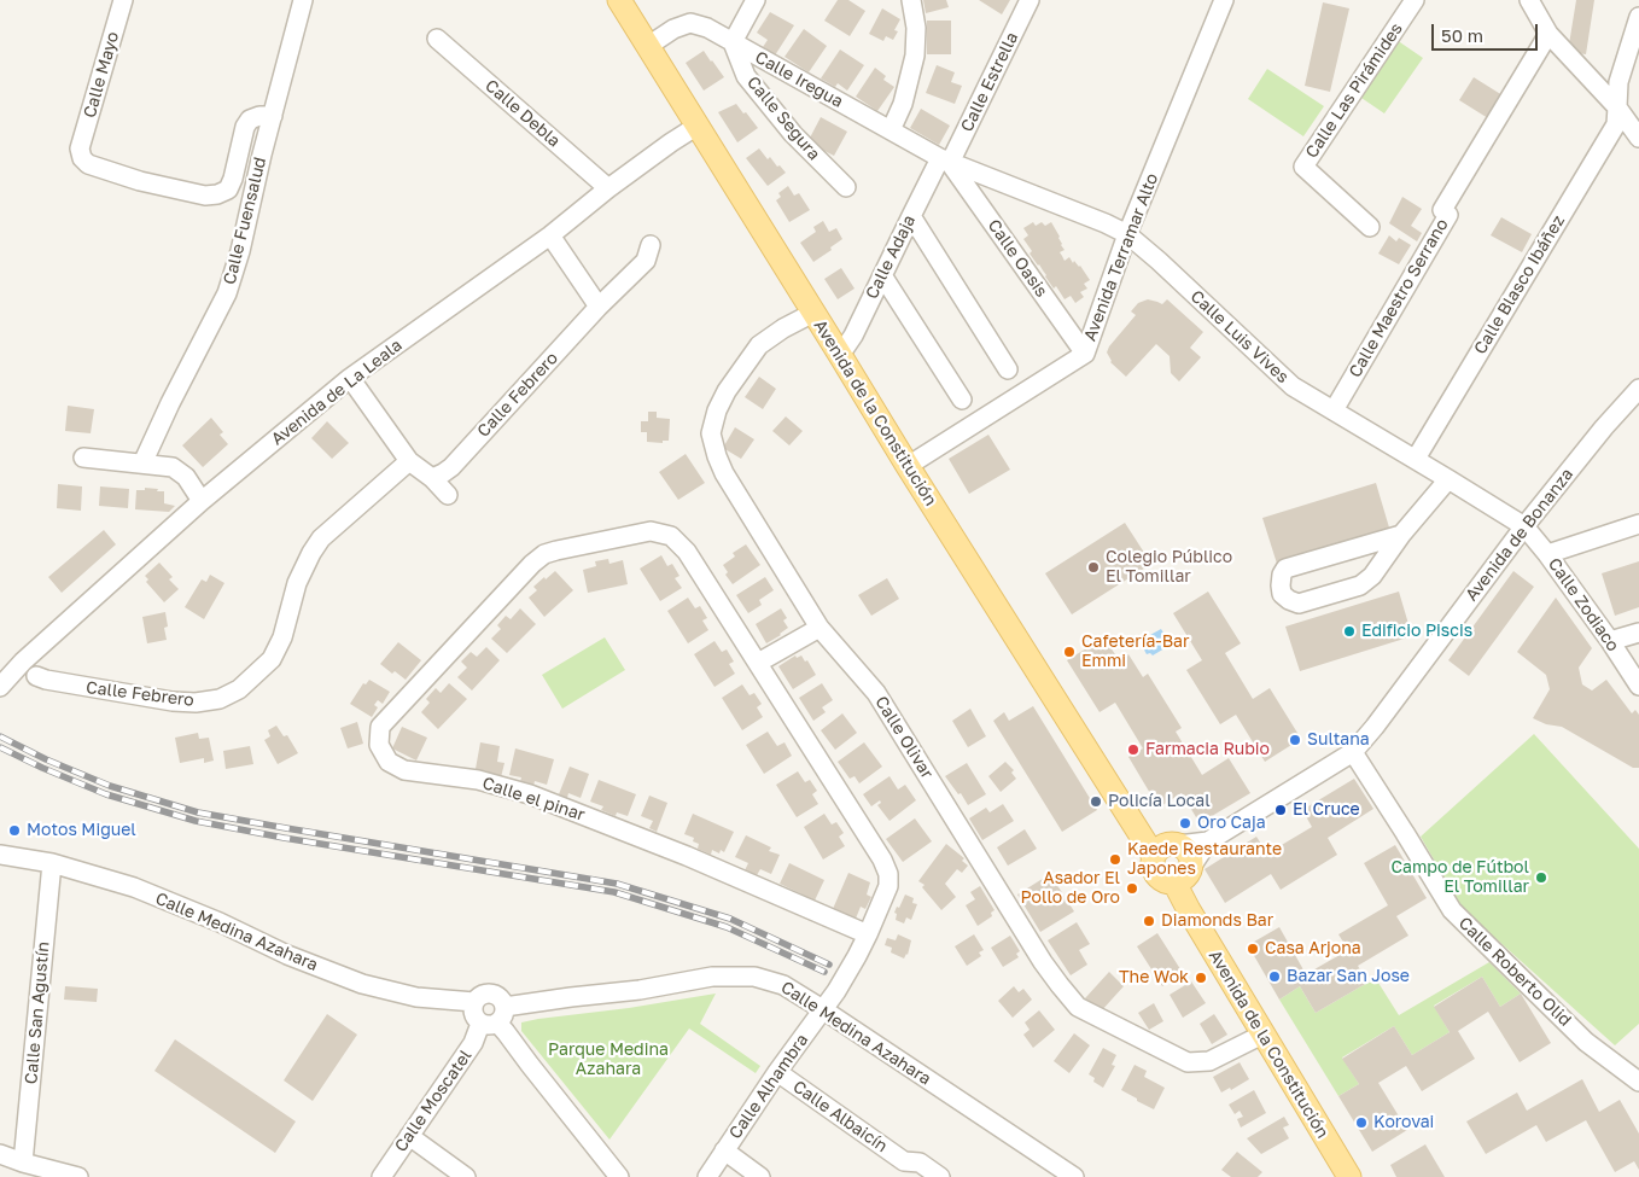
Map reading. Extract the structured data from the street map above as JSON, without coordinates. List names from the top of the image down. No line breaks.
{"streets":{"main road":["Avenida de la Constitución"],"street":["Calle Mayo","Calle Iregua","Calle Estrella","Calle Las Pirámides","Calle Debla","Calle Segura","Calle Fuensalud","Calle Adaja","Avenida Terramar Alto","Calle Oasis","Calle Blasco Ibáñez","Calle Maestro Serrano","Calle Luis Vives","Avenida de La Leala","Calle Febrero","Avenida de Bonanza","Calle Zodiaco","Calle Olivar","Calle el pinar","Calle Medina Azahara","Calle Roberto Olid","Calle San Agustín","Calle Alhambra","Calle Moscatel","Calle Albaicín"]},"crossings":[["Calle Mayo","Calle Fuensalud"],["Calle Iregua","Calle Estrella"],["Calle Iregua","Calle Segura"],["Calle Iregua","Calle Adaja"],["Calle Iregua","Calle Oasis"],["Calle Iregua","Calle Luis Vives"],["Calle Iregua","Avenida de la Constitución"],["Calle Estrella","Calle Adaja"],["Calle Estrella","Calle Oasis"],["Calle Estrella","Calle Luis Vives"],["Calle Debla","Avenida de La Leala"],["Calle Adaja","Calle Oasis"],["Calle Adaja","Calle Luis Vives"],["Calle Adaja","Avenida de la Constitución"],["Avenida Terramar Alto","Calle Oasis"],["Avenida Terramar Alto","Calle Luis Vives"],["Avenida Terramar Alto","Avenida de la Constitución"],["Calle Oasis","Calle Luis Vives"],["Calle Blasco Ibáñez","Calle Luis Vives"],["Calle Maestro Serrano","Calle Luis Vives"],["Calle Luis Vives","Avenida de Bonanza"],["Calle Luis Vives","Calle Zodiaco"],["Avenida de La Leala","Avenida de la Constitución"],["Avenida de la Constitución","Avenida de Bonanza"],["Avenida de la Constitución","Calle Olivar"],["Avenida de Bonanza","Calle Zodiaco"],["Avenida de Bonanza","Calle Roberto Olid"],["Calle el pinar","Calle Alhambra"],["Calle Medina Azahara","Calle San Agustín"],["Calle Medina Azahara","Calle Alhambra"],["Calle Medina Azahara","Calle Moscatel"],["Calle Alhambra","Calle Albaicín"]],"parks":["Parque Medina Azahara"],"places":["Colegio Público El Tomillar","Edificio Piscis","Cafetería-Bar Emmi","Sultana","Farmacia Rubio","Policía Local","El Cruce","Oro Caja","Motos Miguel","Kaede Restaurante Japones","Campo de Fútbol El Tomillar","Asador El Pollo de Oro","Diamonds Bar","Casa Arjona","Bazar San Jose","The Wok","Korovai"],"scale_bar":"50 m"}
